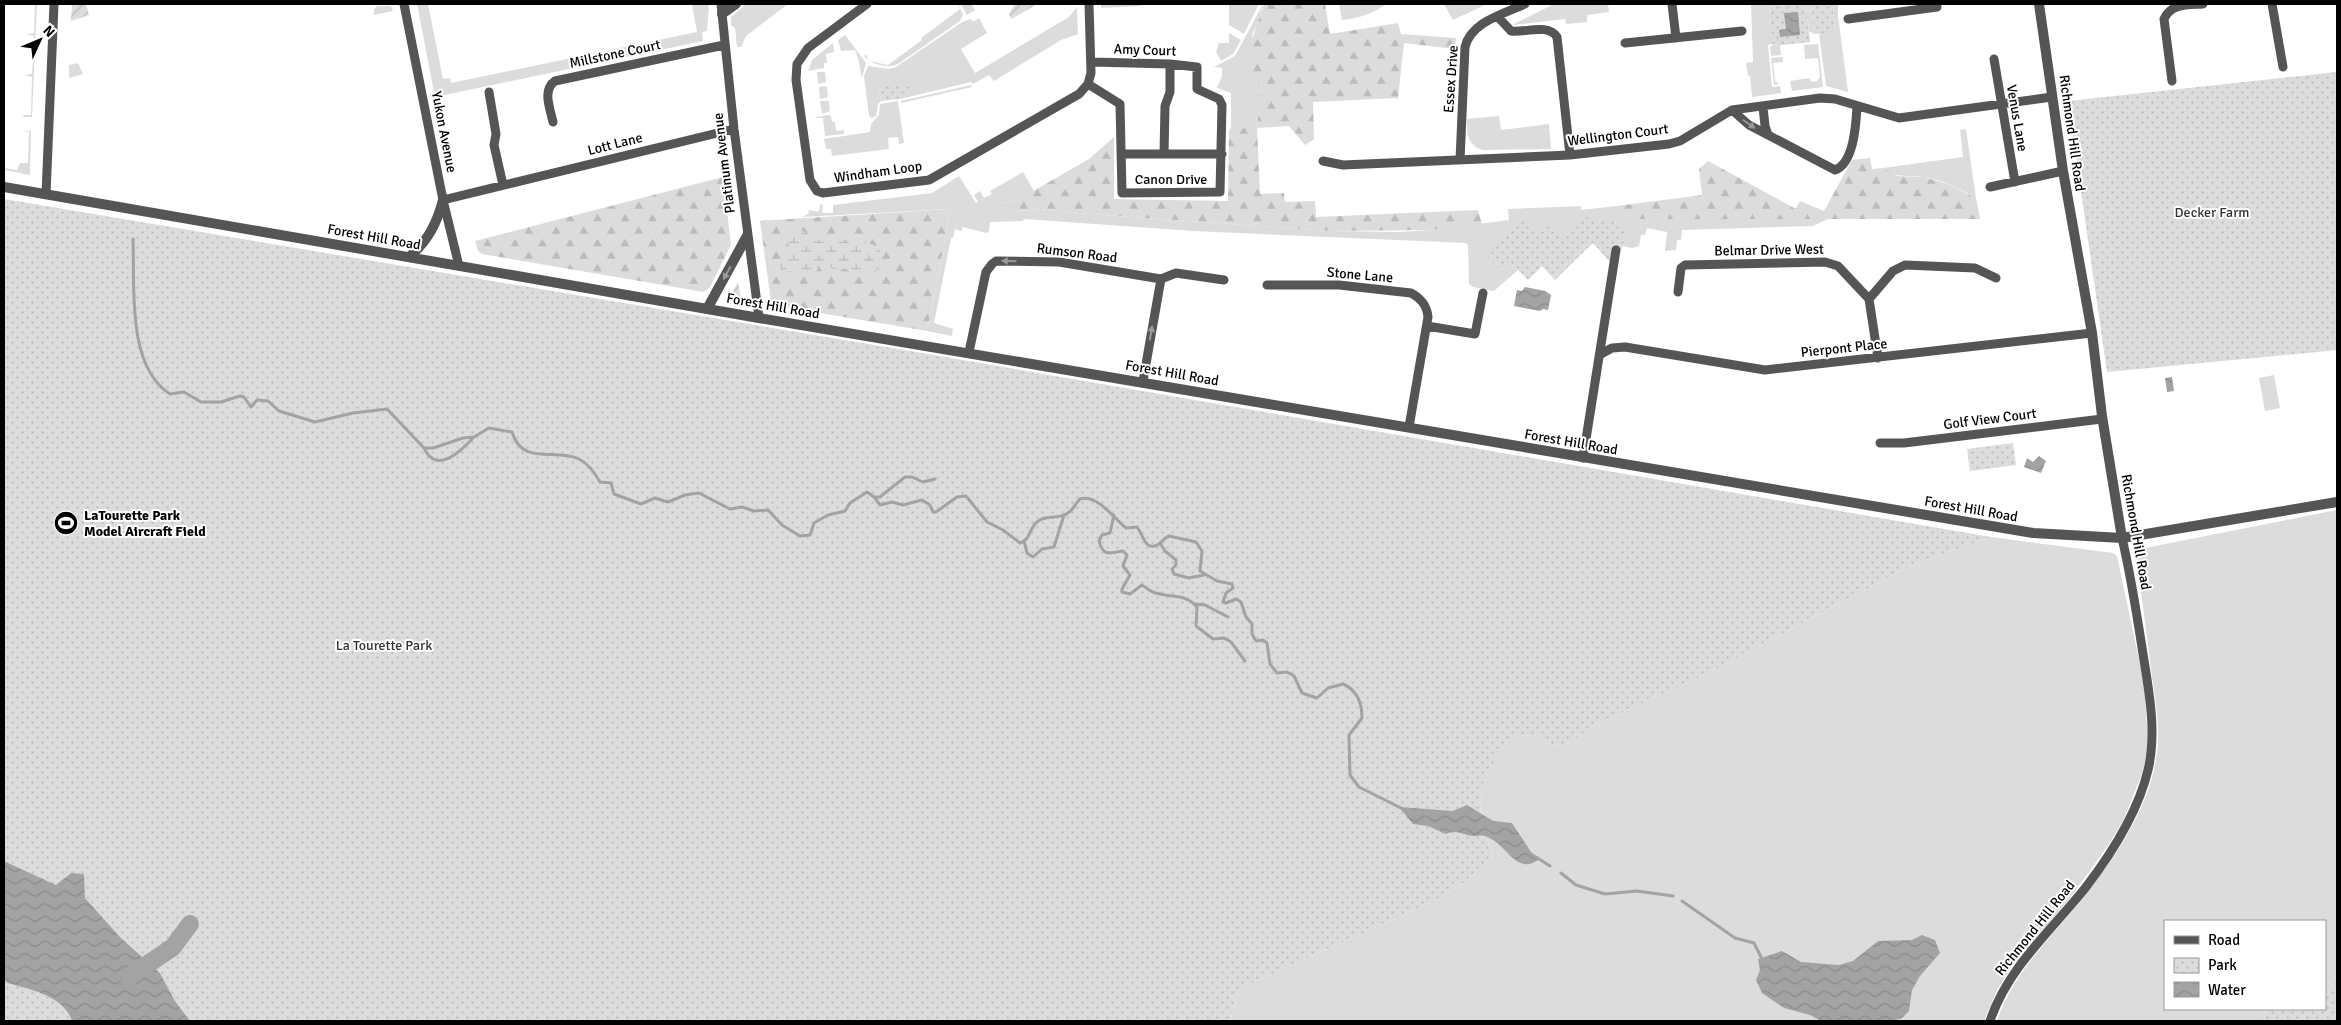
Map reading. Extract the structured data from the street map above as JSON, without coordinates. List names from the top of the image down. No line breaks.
{"streets":{"street":["Amy Court","Millstone Court","Essex Drive","Venus Lane","Yukon Avenue","Richmond Hill Road","Wellington Court","Lott Lane","Platinum Avenue","Windham Loop","Canon Drive","Forest Hill Road","Belmar Drive West","Rumson Road","Stone Lane","Pierpont Place","Golf View Court"]},"crossings":[["Amy Court","Canon Drive"],["Millstone Court","Platinum Avenue"],["Essex Drive","Wellington Court"],["Venus Lane","Wellington Court"],["Yukon Avenue","Lott Lane"],["Yukon Avenue","Forest Hill Road"],["Richmond Hill Road","Wellington Court"],["Richmond Hill Road","Forest Hill Road"],["Richmond Hill Road","Pierpont Place"],["Richmond Hill Road","Golf View Court"],["Lott Lane","Platinum Avenue"],["Platinum Avenue","Forest Hill Road"],["Windham Loop","Canon Drive"],["Forest Hill Road","Rumson Road"],["Forest Hill Road","Stone Lane"]],"parks":["Decker Farm","La Tourette Park"],"places":{"sports":["LaTourette Park Model Aircraft Field"]},"legend":["Road","Park","Water"],"north":"top right"}
